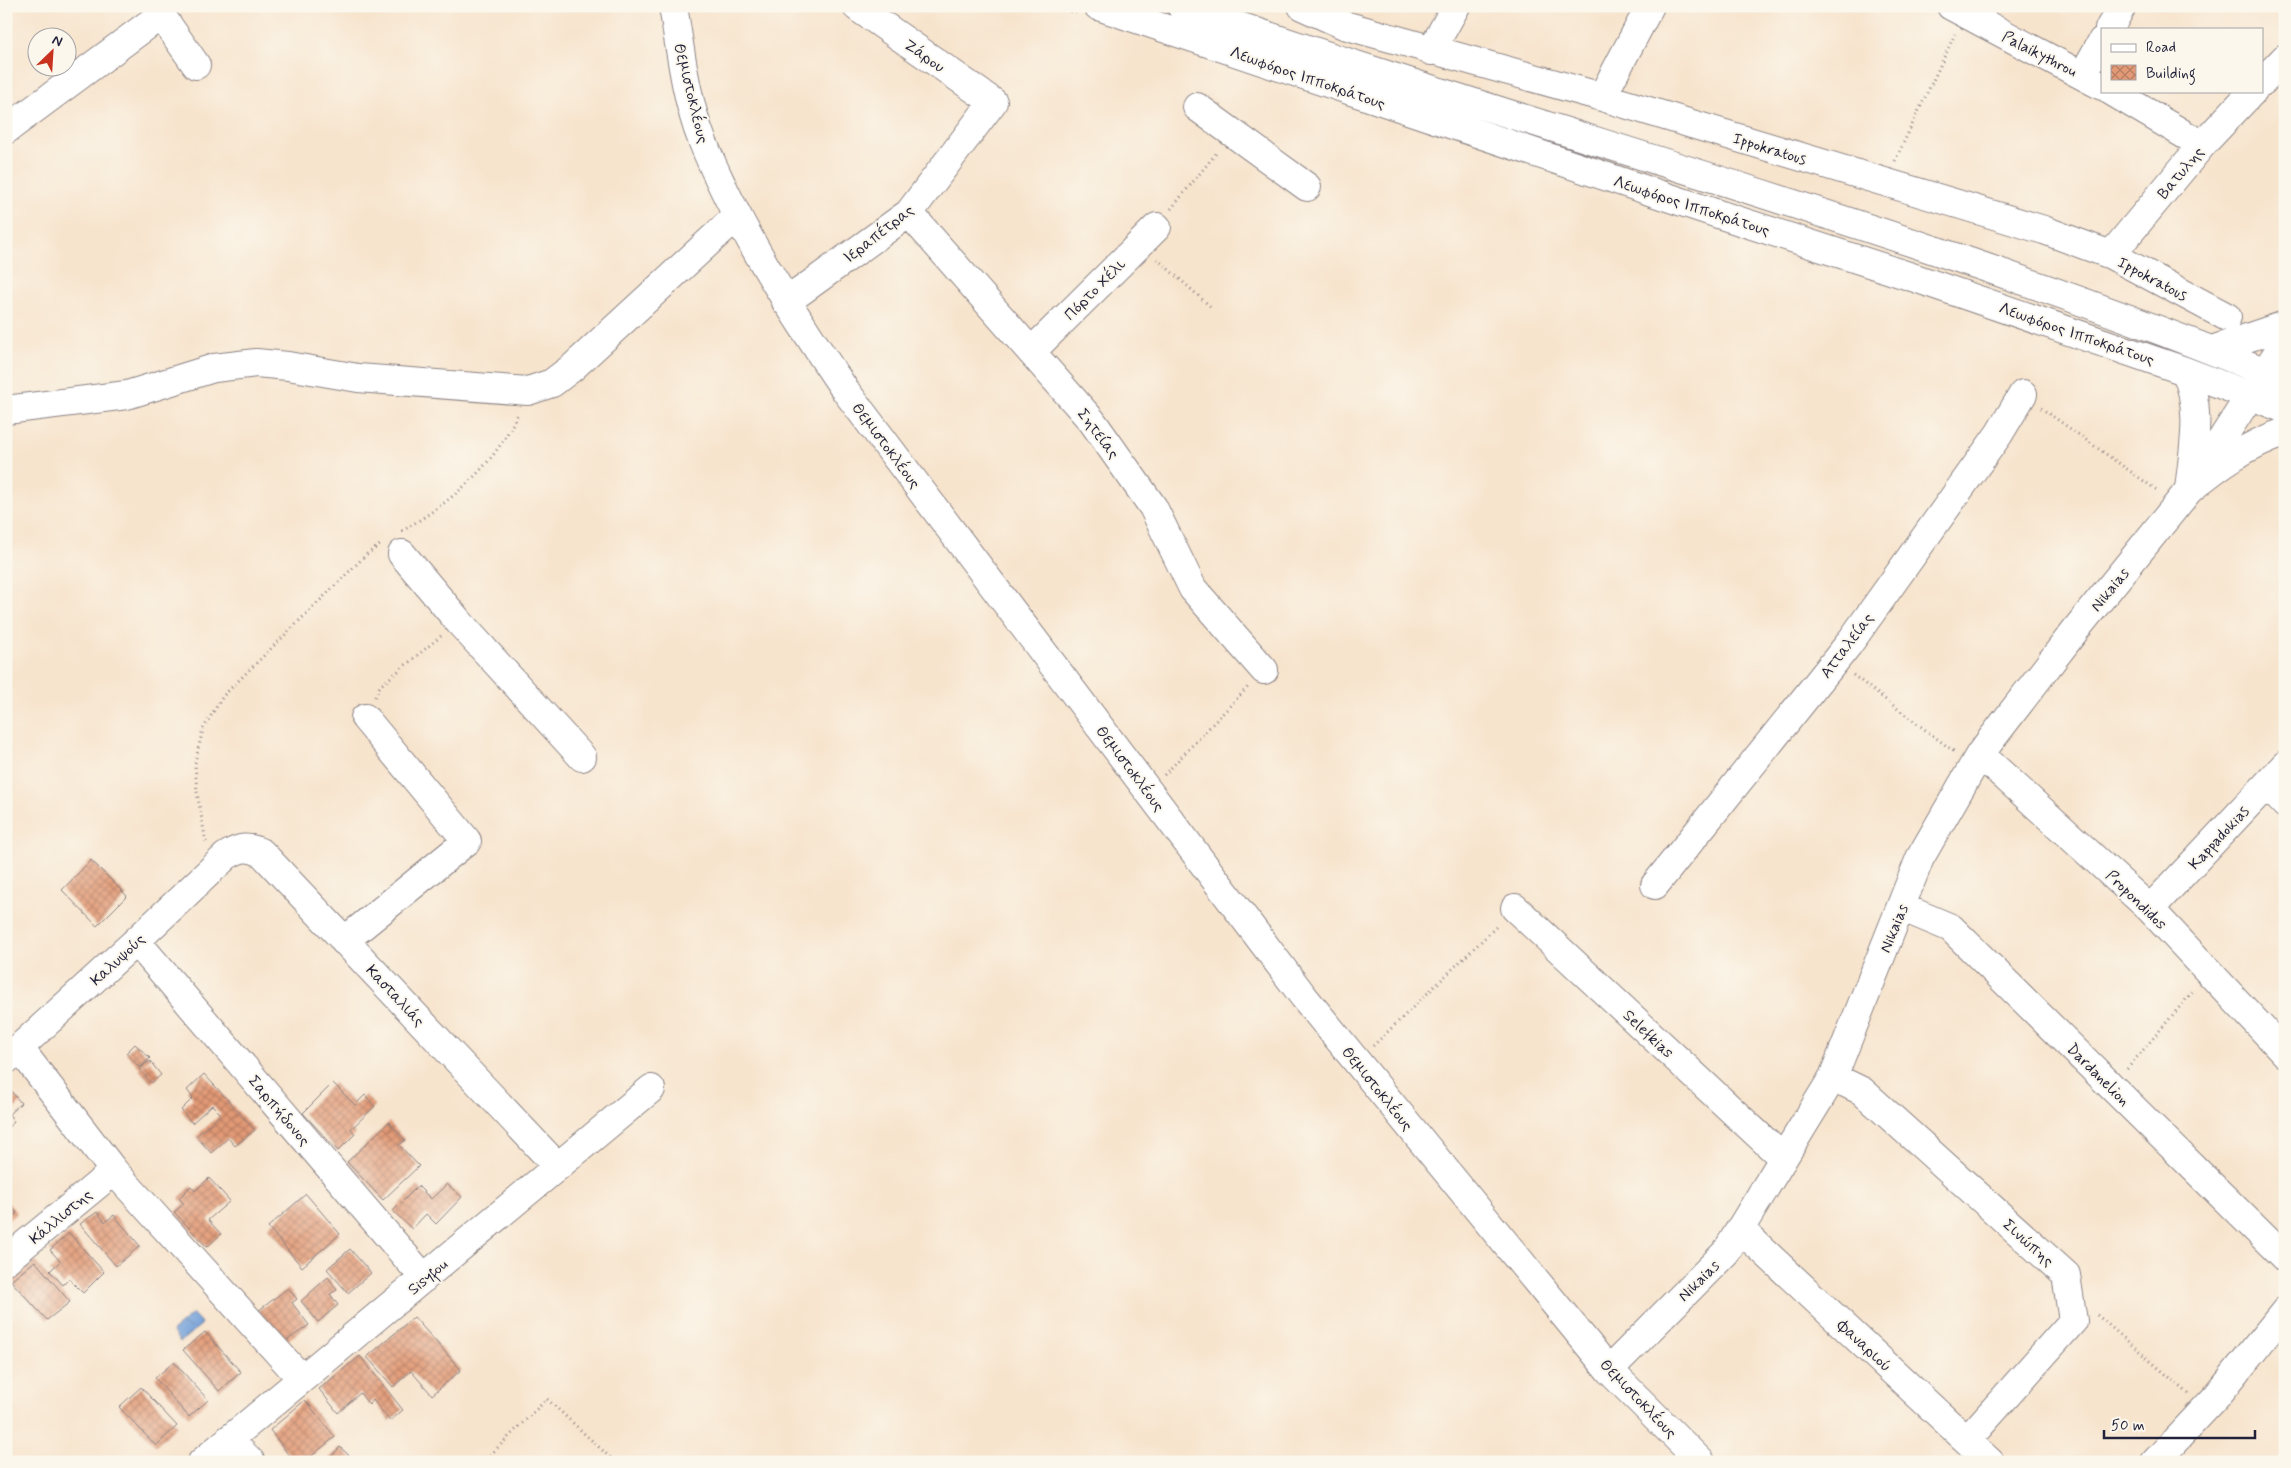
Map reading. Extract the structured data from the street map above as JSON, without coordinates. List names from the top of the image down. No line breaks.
{"streets":{"street":["Palaikythrou","Ζάρου","Λεωφόρος Ιπποκράτους","Θεμιστοκλέους","Ippokratous","Βατυλης","Ιεραπέτρας","Πόρτο Χέλι","Σητείας","Nikaias","Ατταλείας","Kappadokias","Propondidos","Καλυψούς","Κασταλιάς","Selefkias","Dardanelion","Σαρπήδονος","Κάλλιστης","Σινώπης","Sisyfou","Φαναριού"]},"crossings":[["Ζάρου","Ιεραπέτρας"],["Θεμιστοκλέους","Ιεραπέτρας"],["Θεμιστοκλέους","Nikaias"],["Ippokratous","Βατυλης"],["Ιεραπέτρας","Σητείας"],["Πόρτο Χέλι","Σητείας"],["Nikaias","Propondidos"],["Nikaias","Selefkias"],["Nikaias","Dardanelion"],["Nikaias","Σινώπης"],["Nikaias","Φαναριού"],["Kappadokias","Propondidos"],["Καλυψούς","Κασταλιάς"],["Καλυψούς","Σαρπήδονος"],["Κασταλιάς","Sisyfou"],["Σαρπήδονος","Sisyfou"],["Σινώπης","Φαναριού"]],"legend":["Road","Building"],"scale_bar":"50 m","north":"top right"}
